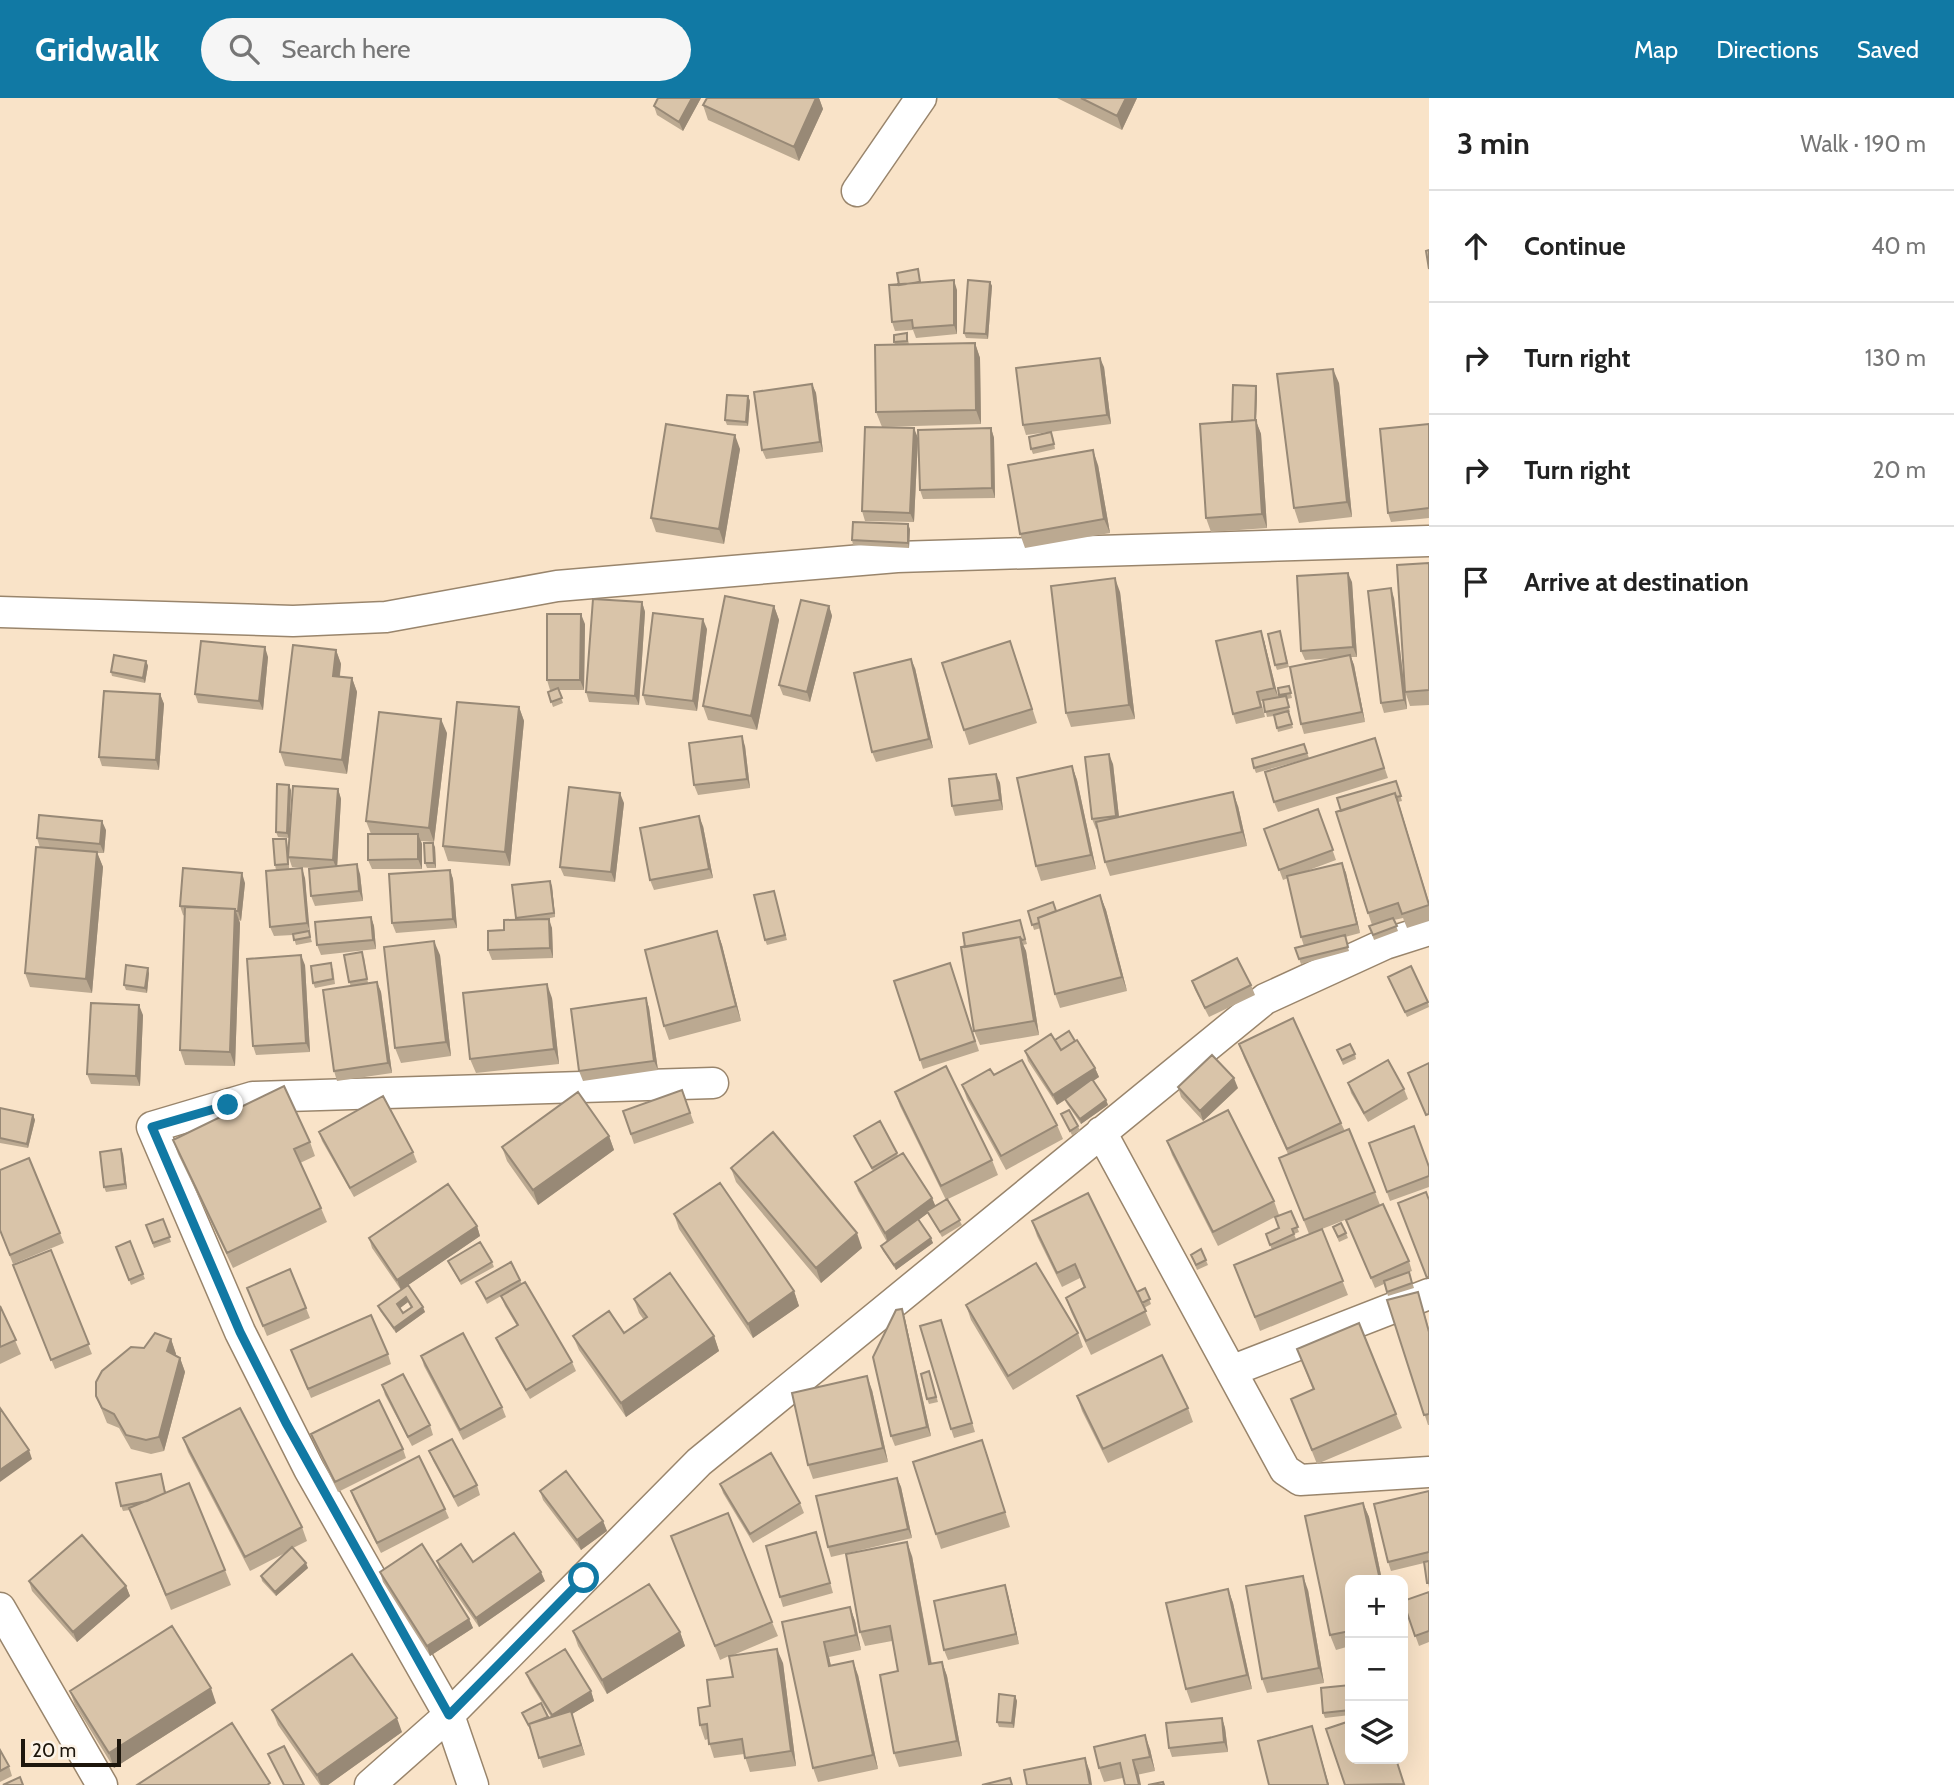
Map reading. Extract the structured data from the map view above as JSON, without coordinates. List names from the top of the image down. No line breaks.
{"scale_bar":"20 m","page":{"header":"Gridwalk","search":"Search here","nav":["Map","Directions","Saved"],"heading":["3 min","Walk · 190 m"],"list":[["Continue","40 m"],["Turn right","130 m"],["Turn right","20 m"],"Arrive at destination"],"map_buttons":["+","−"],"scale":"20 m"}}
